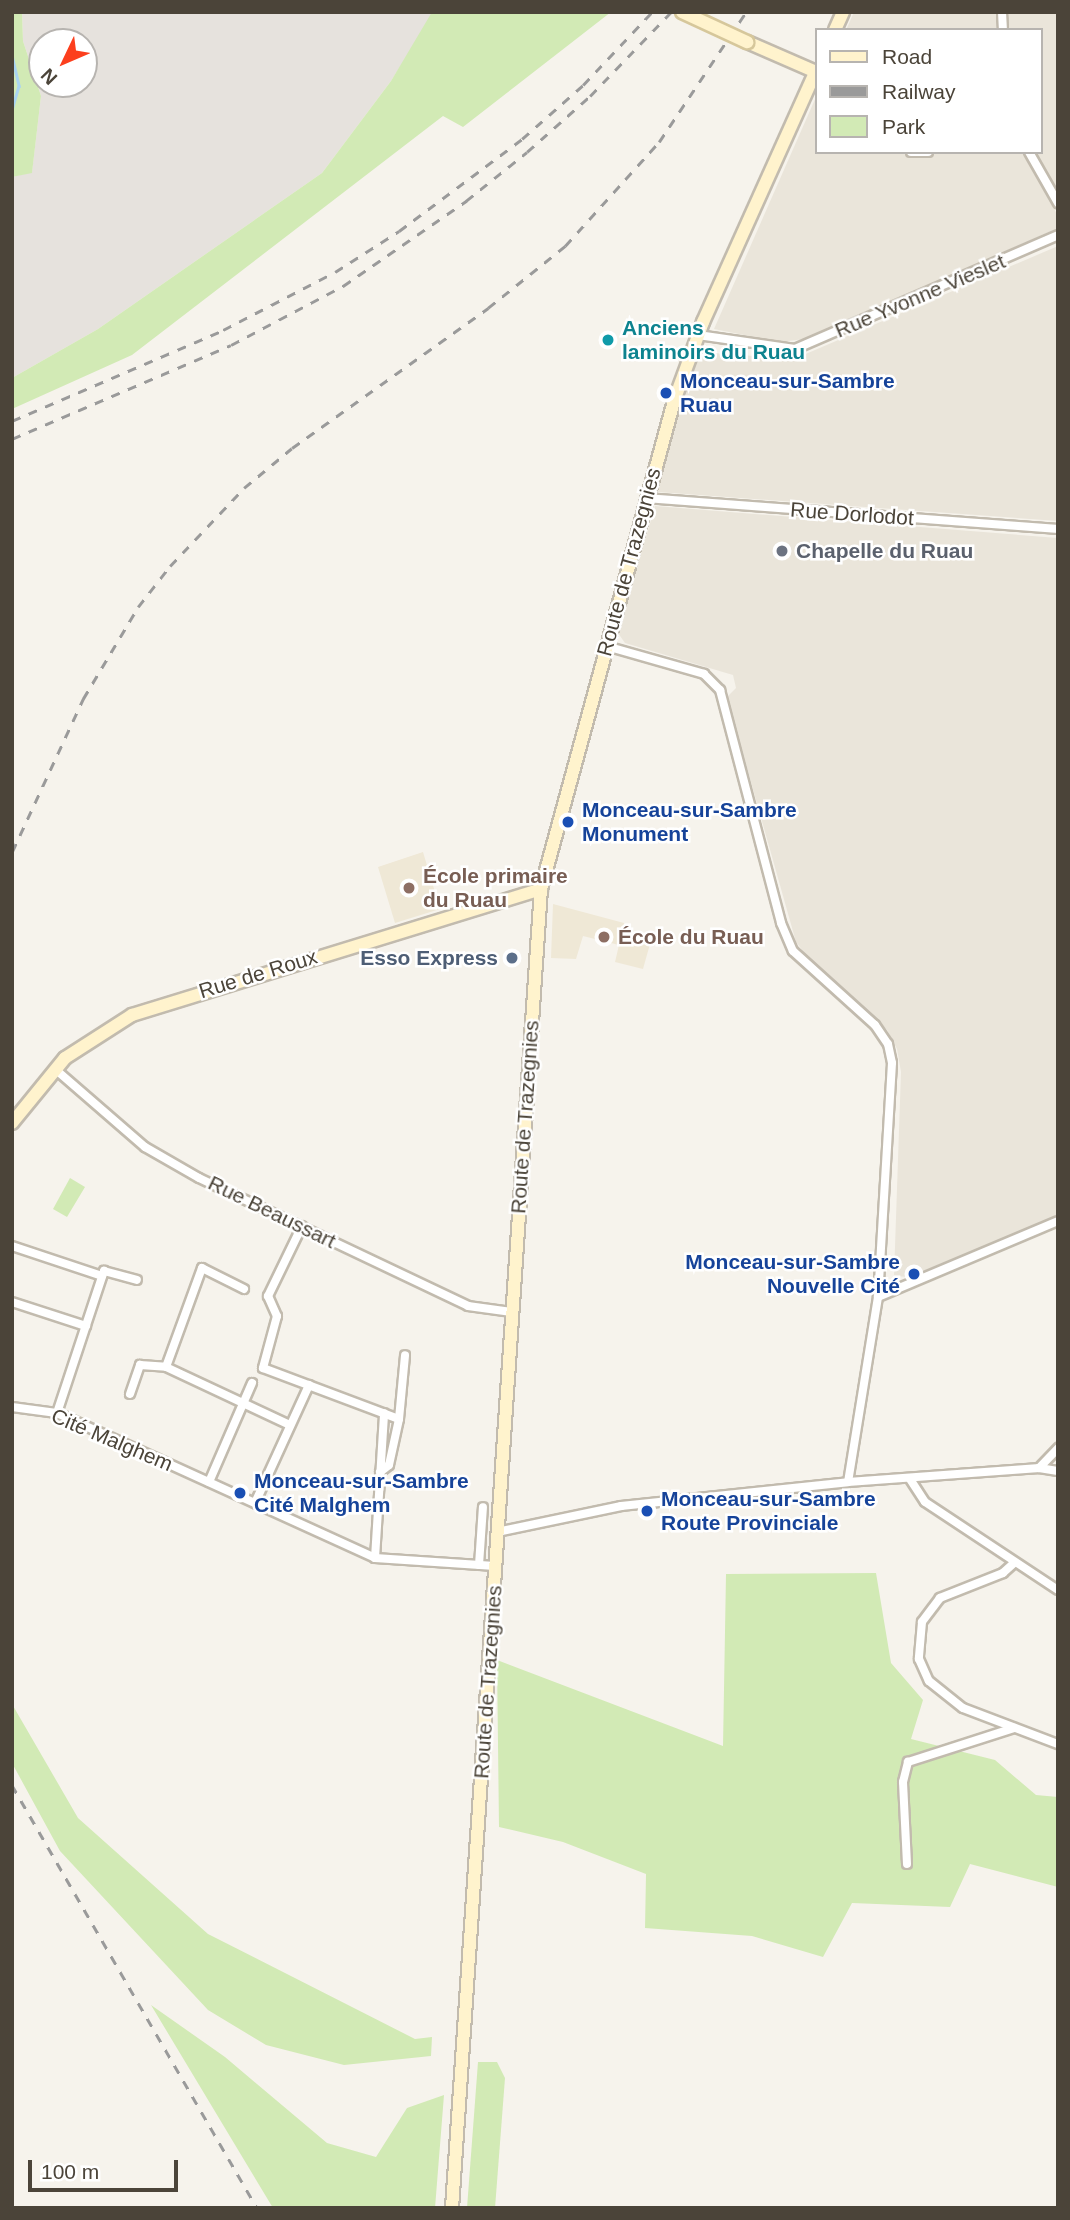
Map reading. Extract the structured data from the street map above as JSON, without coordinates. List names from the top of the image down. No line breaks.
{"streets":{"main road":["Route de Trazegnies","Rue de Roux"],"street":["Rue Yvonne Vieslet","Rue Dorlodot","Rue Beaussart","Cité Malghem"]},"crossings":[["Rue Yvonne Vieslet","Route de Trazegnies"],["Rue Dorlodot","Route de Trazegnies"],["Route de Trazegnies","Rue de Roux"],["Route de Trazegnies","Rue Beaussart"],["Route de Trazegnies","Cité Malghem"],["Rue de Roux","Rue Beaussart"]],"places":["Anciens laminoirs du Ruau","Monceau-sur-Sambre Ruau","Chapelle du Ruau","Monceau-sur-Sambre Monument","École primaire du Ruau","École du Ruau","Esso Express","Monceau-sur-Sambre Nouvelle Cité","Monceau-sur-Sambre Cité Malghem","Monceau-sur-Sambre Route Provinciale"],"legend":["Road","Railway","Park"],"scale_bar":"100 m","north":"bottom left"}
